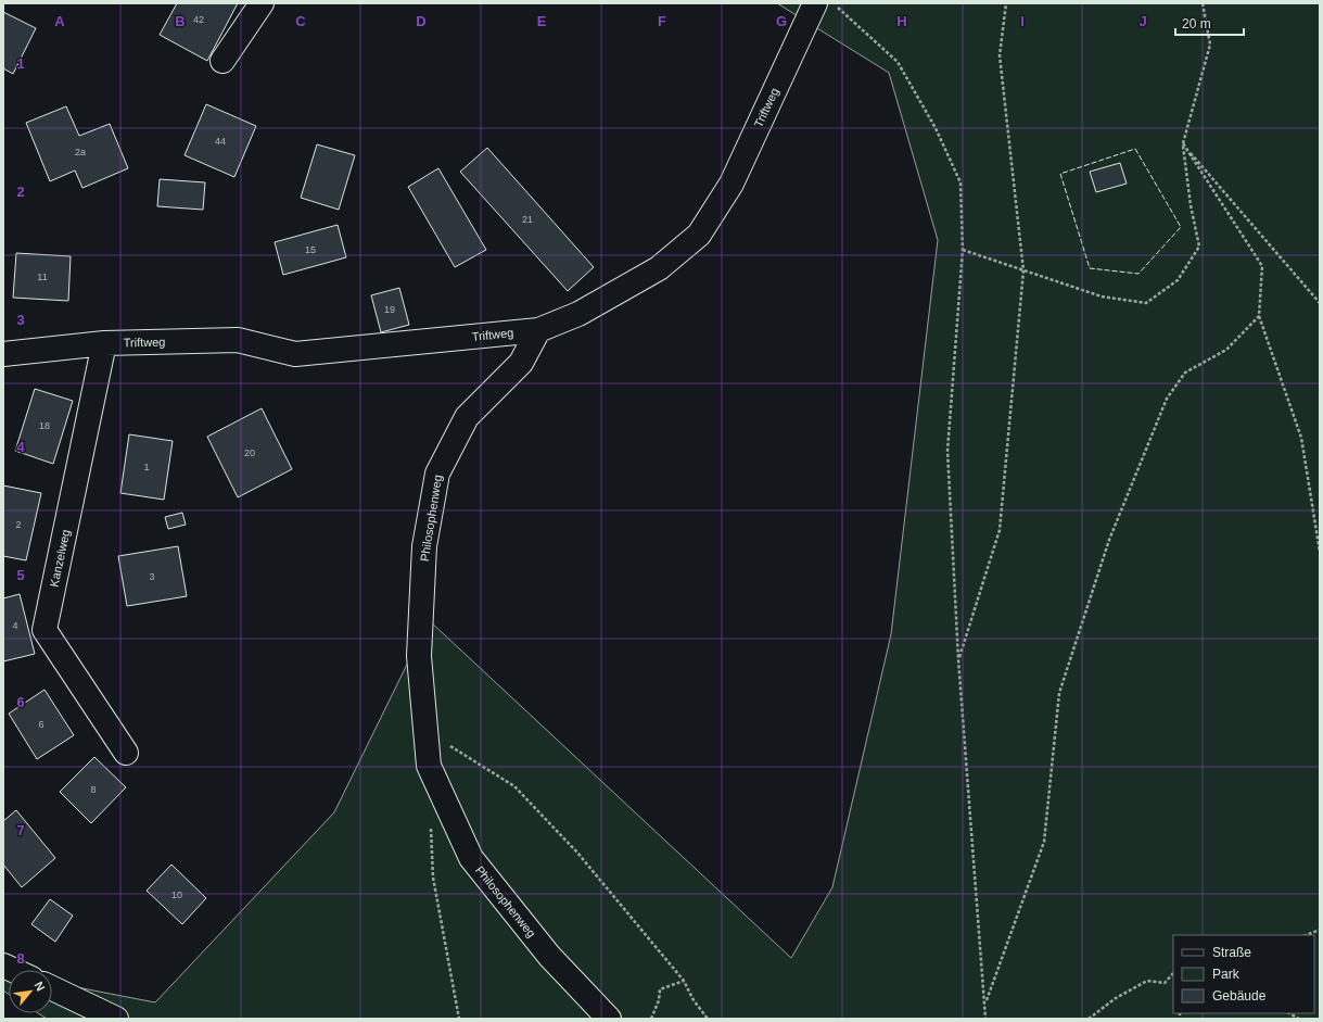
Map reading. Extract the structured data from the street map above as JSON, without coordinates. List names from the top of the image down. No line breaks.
{"streets":{"street":["Triftweg","Philosophenweg","Kanzelweg"]},"crossings":[["Triftweg","Philosophenweg"],["Triftweg","Kanzelweg"]],"house_numbers":["42","44","2a","21","15","11","19","18","20","1","2","3","4","6","8","10"],"legend":["Straße","Park","Gebäude"],"scale_bar":"20 m","north":"top right","grid":{"columns":["A","B","C","D","E","F","G","H","I","J"],"rows":["1","2","3","4","5","6","7","8"]}}
